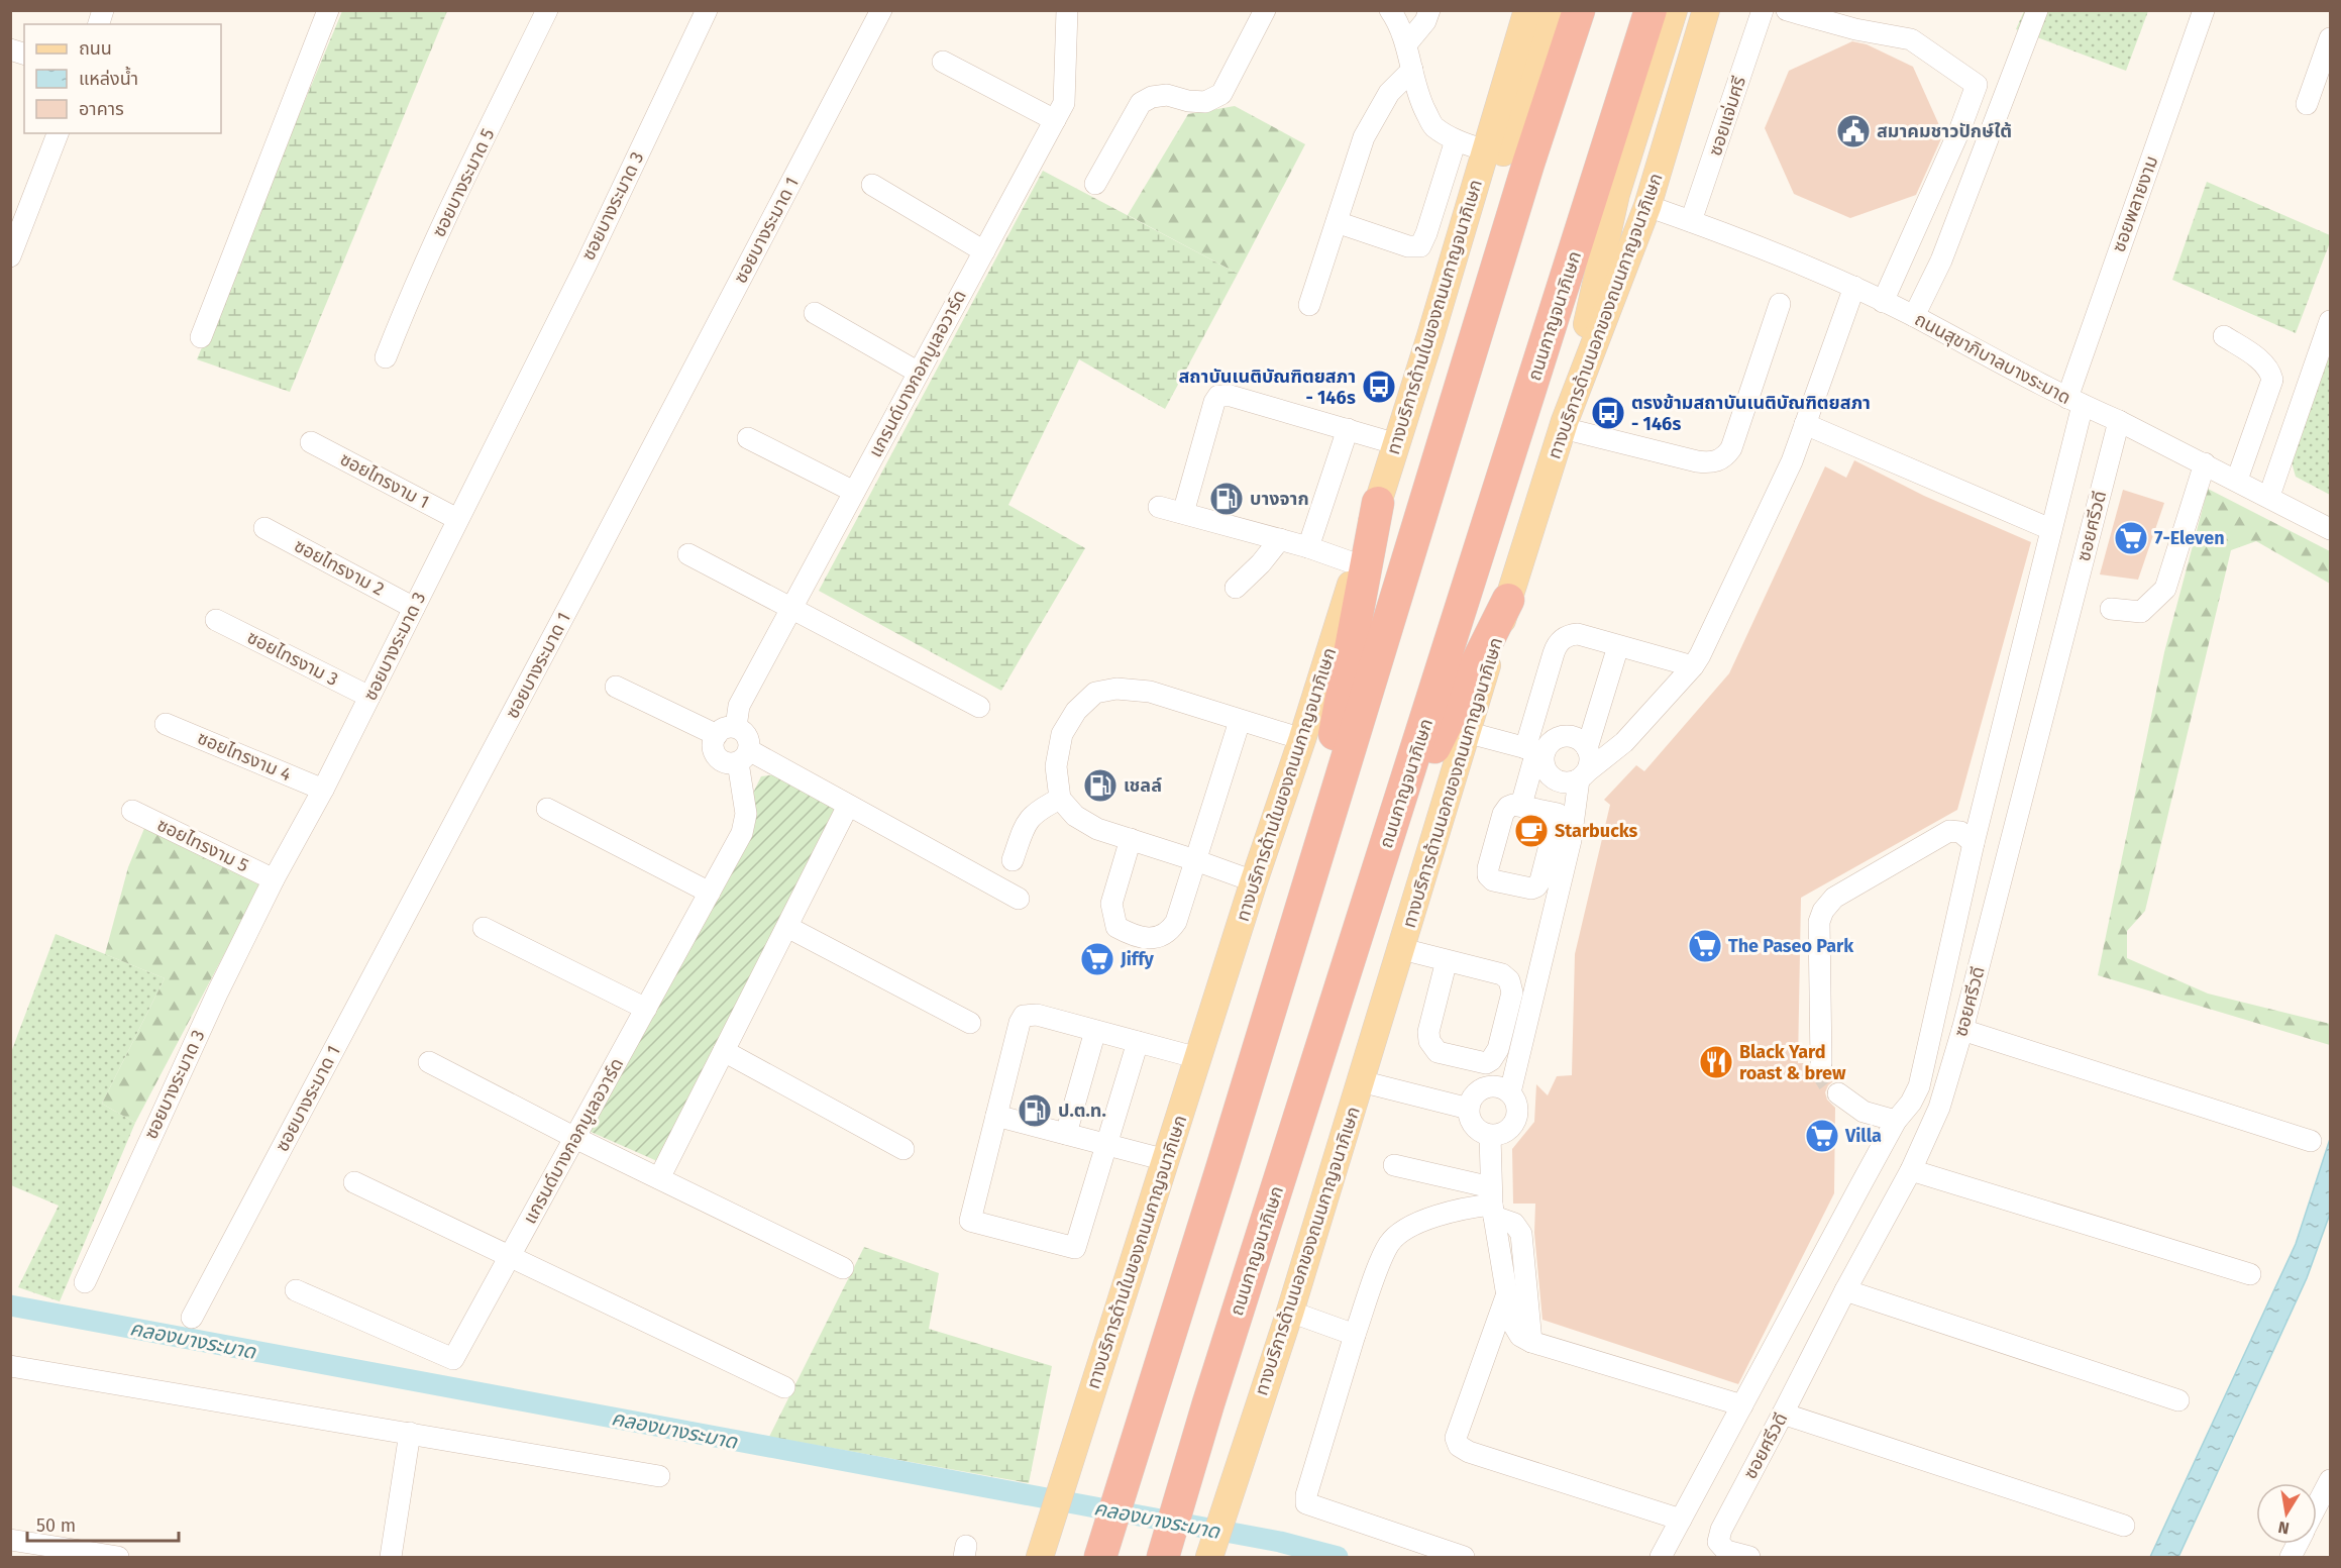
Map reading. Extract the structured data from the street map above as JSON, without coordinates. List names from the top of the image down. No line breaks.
{"streets":{"highway":["ถนนกาญจนาภิเษก"],"main road":["ทางบริการด้านนอกของถนนกาญจนาภิเษก","ทางบริการด้านในของถนนกาญจนาภิเษก"],"street":["ซอยแจ่มศรี","ซอยบางระมาด 5","ซอยพลายงาม","ซอยบางระมาด 3","ซอยบางระมาด 1","ถนนสุขาภิบาลบางระมาด","แกรนด์บางกอกบูเลอวาร์ด","ซอยไทรงาม 1","ซอยศรีวดี","ซอยไทรงาม 2","ซอยไทรงาม 3","ซอยไทรงาม 4","ซอยไทรงาม 5"]},"crossings":[["ซอยแจ่มศรี","ถนนสุขาภิบาลบางระมาด"],["ซอยพลายงาม","ถนนสุขาภิบาลบางระมาด"],["ซอยบางระมาด 3","ซอยไทรงาม 1"],["ซอยบางระมาด 3","ซอยไทรงาม 2"],["ซอยบางระมาด 3","ซอยไทรงาม 3"],["ซอยบางระมาด 3","ซอยไทรงาม 4"],["ซอยบางระมาด 3","ซอยไทรงาม 5"],["ทางบริการด้านนอกของถนนกาญจนาภิเษก","ถนนสุขาภิบาลบางระมาด"],["ถนนสุขาภิบาลบางระมาด","ซอยศรีวดี"]],"water":["คลองบางระมาด"],"places":{"public building":["สมาคมชาวปักษ์ใต้"],"bus stop":["สถาบันเนติบัณฑิตยสภา - 146ร","ตรงข้ามสถาบันเนติบัณฑิตยสภา - 146ร"],"fuel station":["บางจาก","เชลล์","ป.ต.ท."],"supermarket":["7-Eleven","The Paseo Park","Jiffy","Villa"],"cafe":["Starbucks"],"restaurant":["Black Yard roast & brew"]},"legend":["ถนน","แหล่งน้ำ","อาคาร"],"scale_bar":"50 m","north":"bottom"}
